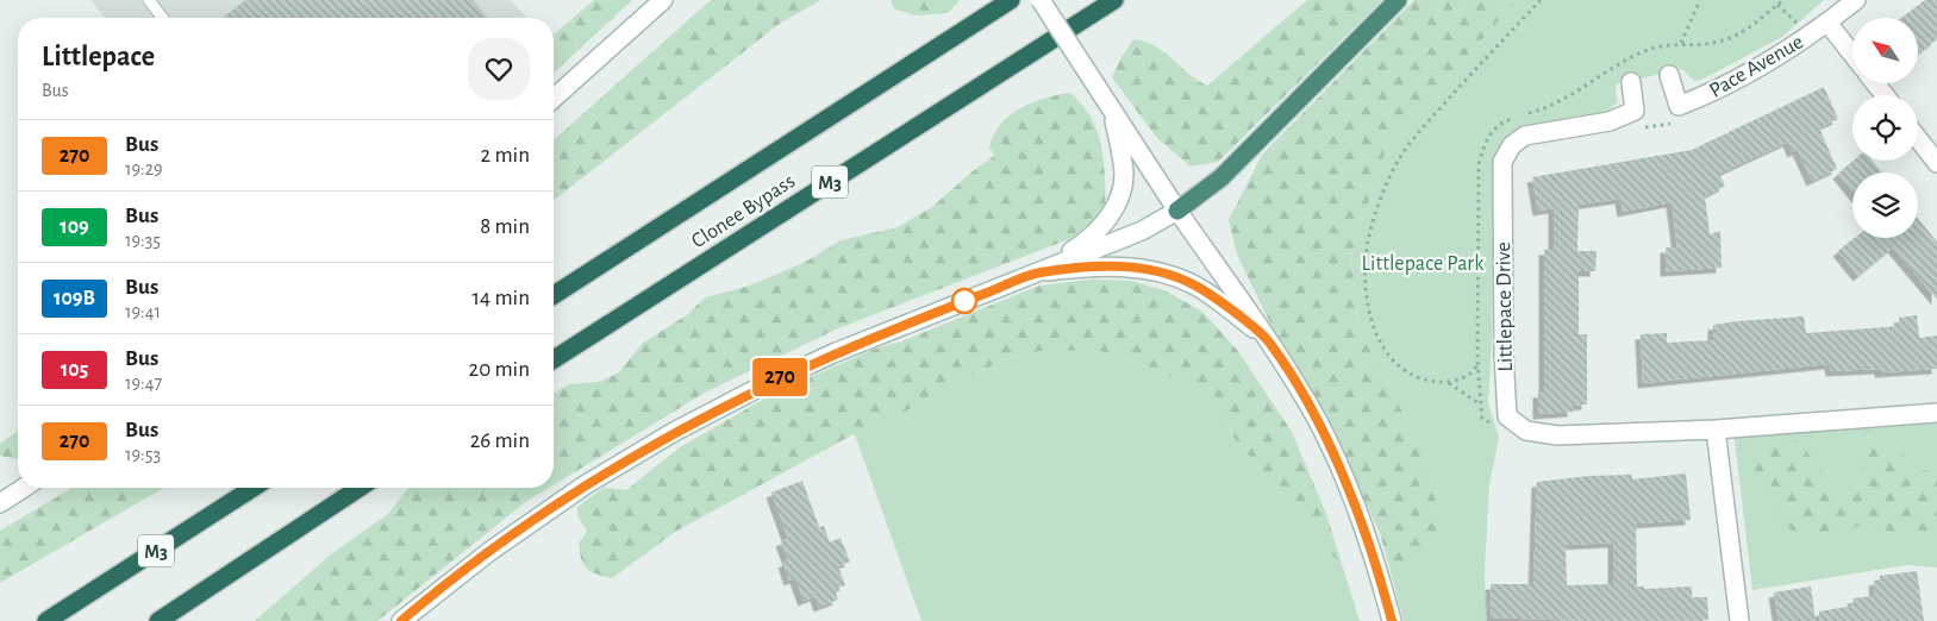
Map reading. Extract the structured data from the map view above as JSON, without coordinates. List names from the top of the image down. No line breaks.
{"streets":{"highway":["M3","Clonee Bypass"],"street":["Pace Avenue","Littlepace Drive"]},"parks":["Littlepace Park"],"lines":["bus line 270"],"north":"top left","page":{"on_map":"270","heading":["Littlepace","Bus"],"list":[{"mark":"270","name":"Bus","note":"19:29","value":"2 min"},{"mark":"109","name":"Bus","note":"19:35","value":"8 min"},{"mark":"109B","name":"Bus","note":"19:41","value":"14 min"},{"mark":"105","name":"Bus","note":"19:47","value":"20 min"},{"mark":"270","name":"Bus","note":"19:53","value":"26 min"}]}}
